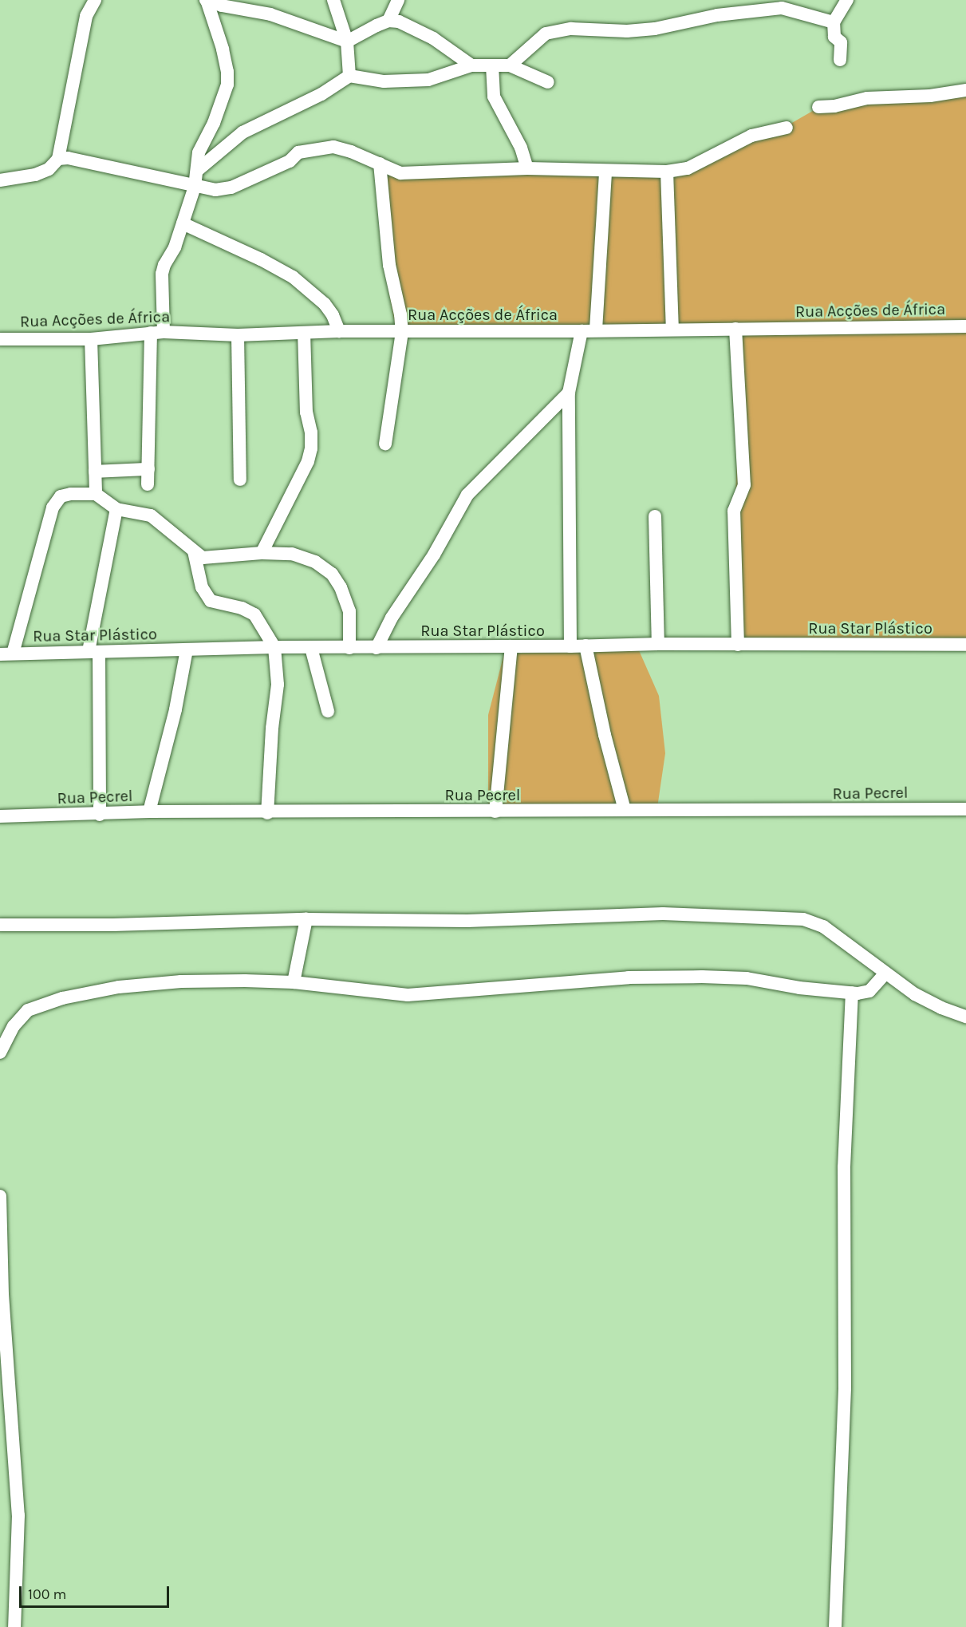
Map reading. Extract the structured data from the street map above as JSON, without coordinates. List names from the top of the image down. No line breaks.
{"streets":{"street":["Rua Acções de África","Rua Star Plástico","Rua Pecrel"]},"scale_bar":"100 m"}
